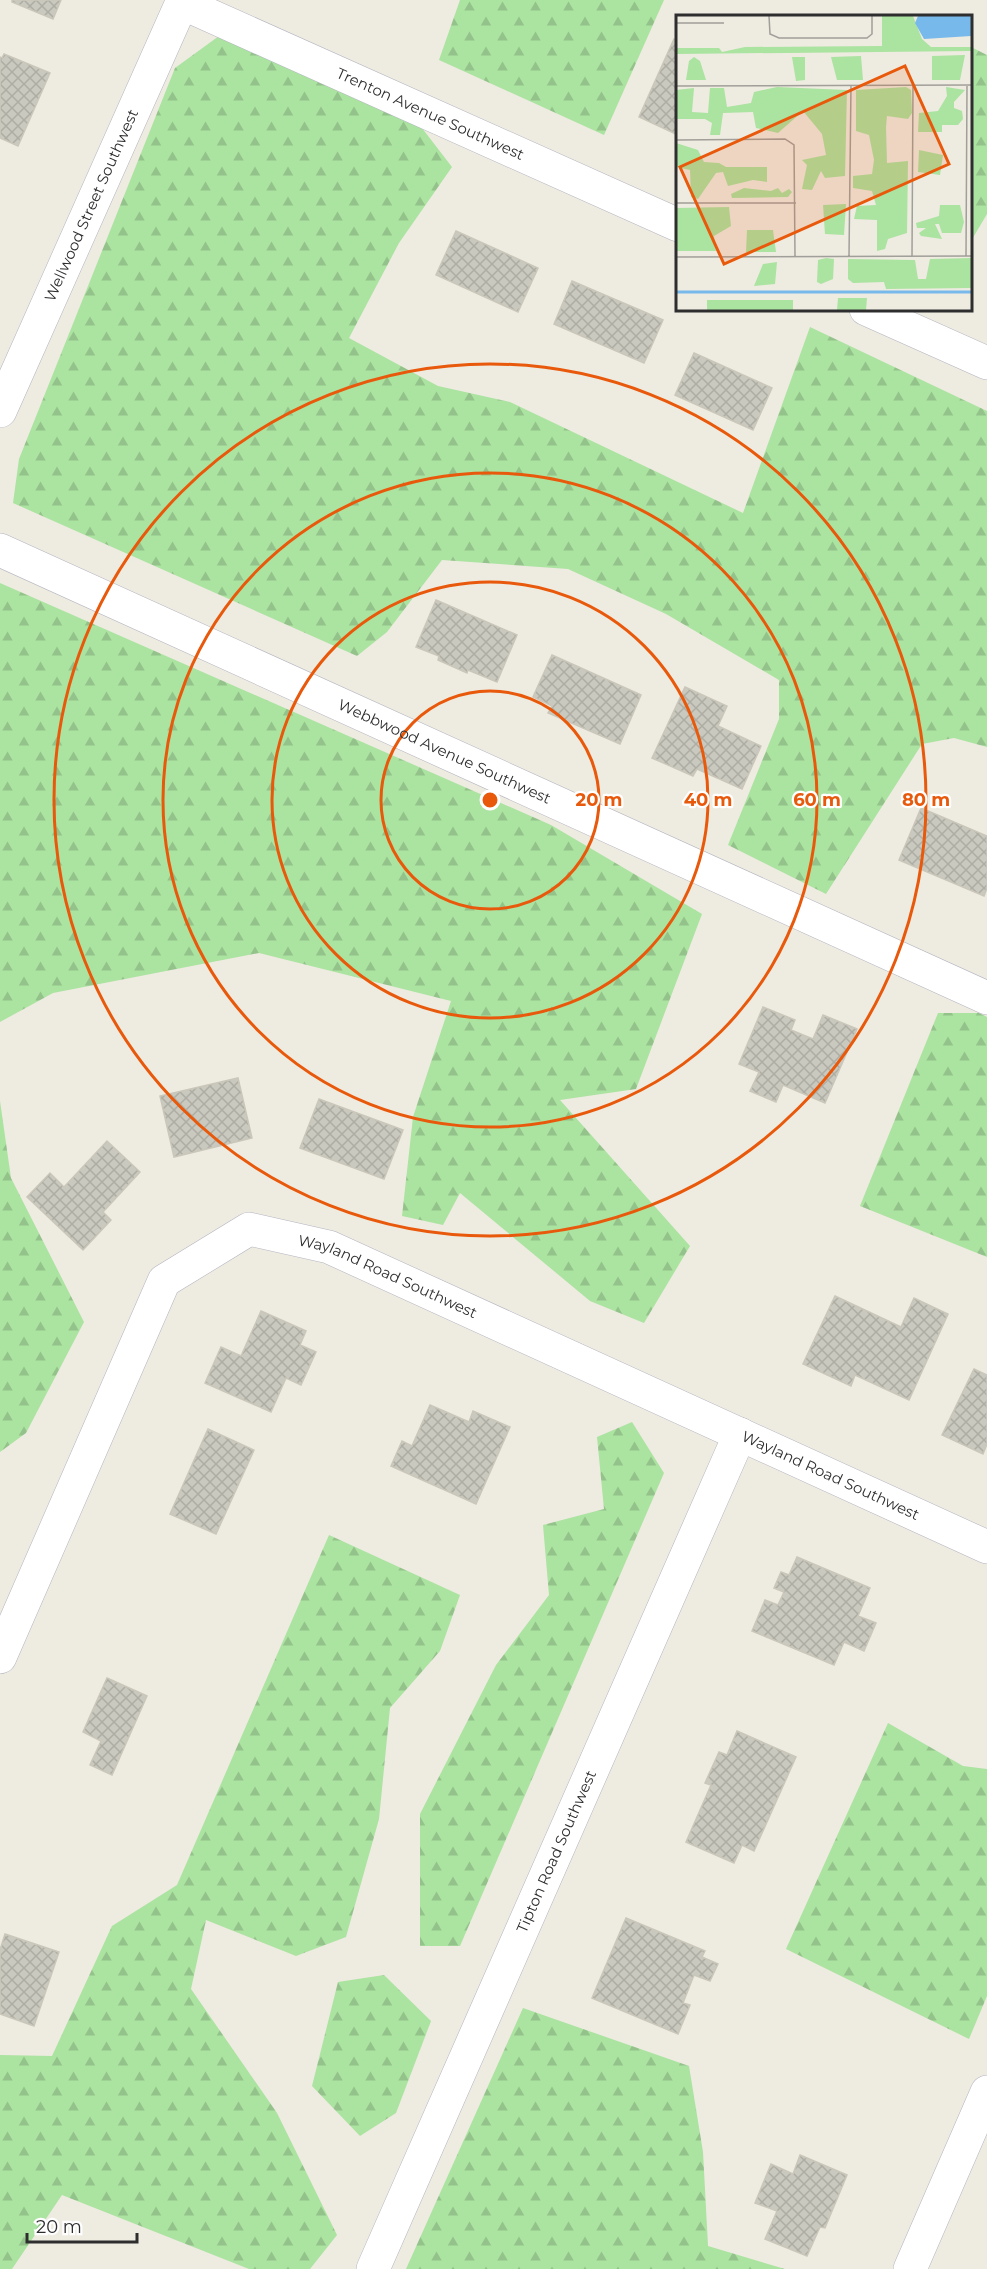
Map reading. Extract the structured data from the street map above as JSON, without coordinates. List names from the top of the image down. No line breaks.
{"streets":{"street":["Trenton Avenue Southwest","Wellwood Street Southwest","Webbwood Avenue Southwest","Wayland Road Southwest","Tipton Road Southwest"]},"crossings":[["Trenton Avenue Southwest","Wellwood Street Southwest"],["Wayland Road Southwest","Tipton Road Southwest"]],"scale_bar":"20 m","rings":["20 m","40 m","60 m","80 m"]}
